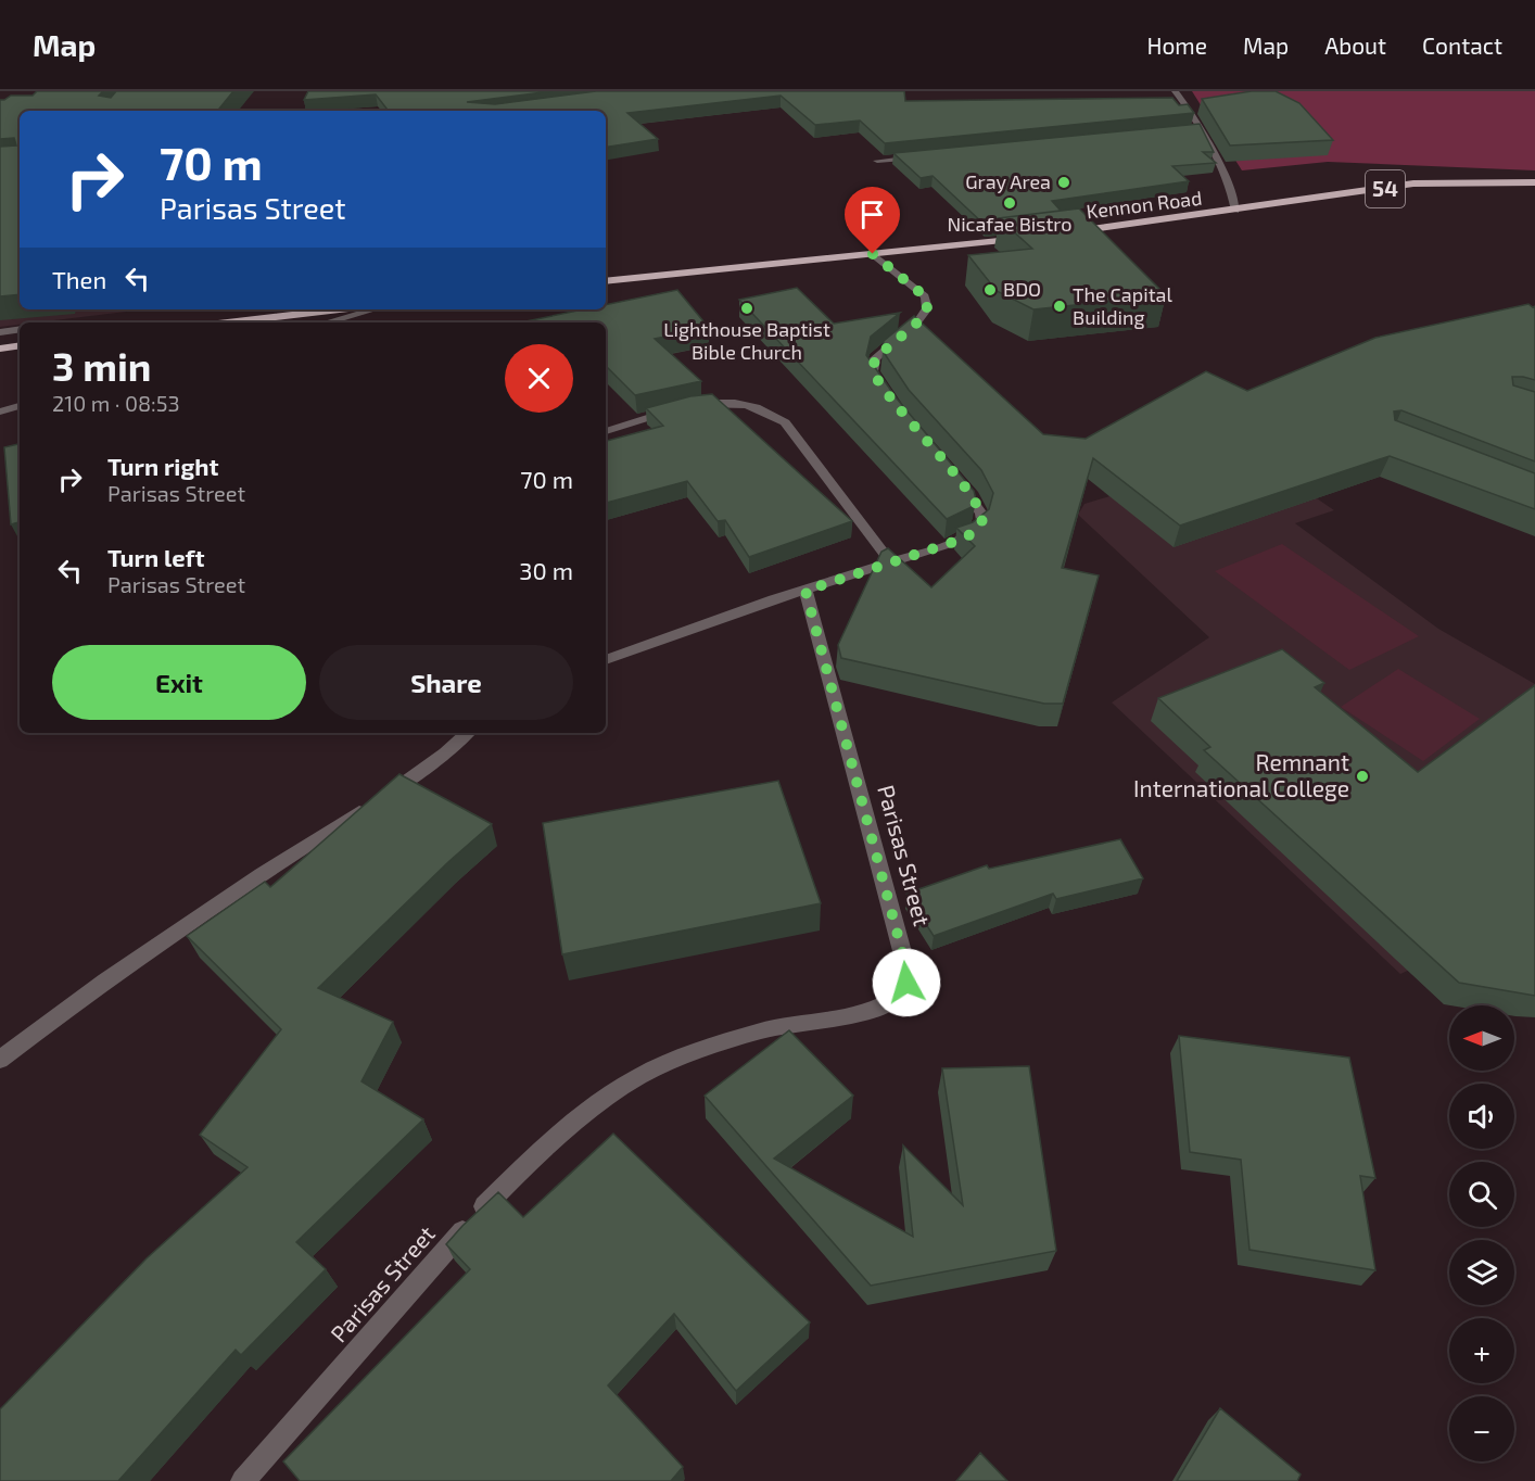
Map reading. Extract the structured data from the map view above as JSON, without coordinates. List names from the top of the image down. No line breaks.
{"streets":{"highway":["54","Kennon Road"],"street":["Parisas Street"]},"places":["Gray Area","Nicafae Bistro","BDO","The Capital Building","Lighthouse Baptist Bible Church","Remnant International College"],"north":"left","page":{"header":"Map","nav":["Home","Map","About","Contact"],"turn":["70 m","Parisas Street"],"then":"Then","heading":["3 min","210 m · 08:53"],"list":[{"name":"Turn right","note":"Parisas Street","value":"70 m"},{"name":"Turn left","note":"Parisas Street","value":"30 m"}],"buttons":["Exit","Share"],"map_buttons":["+","−"]}}
